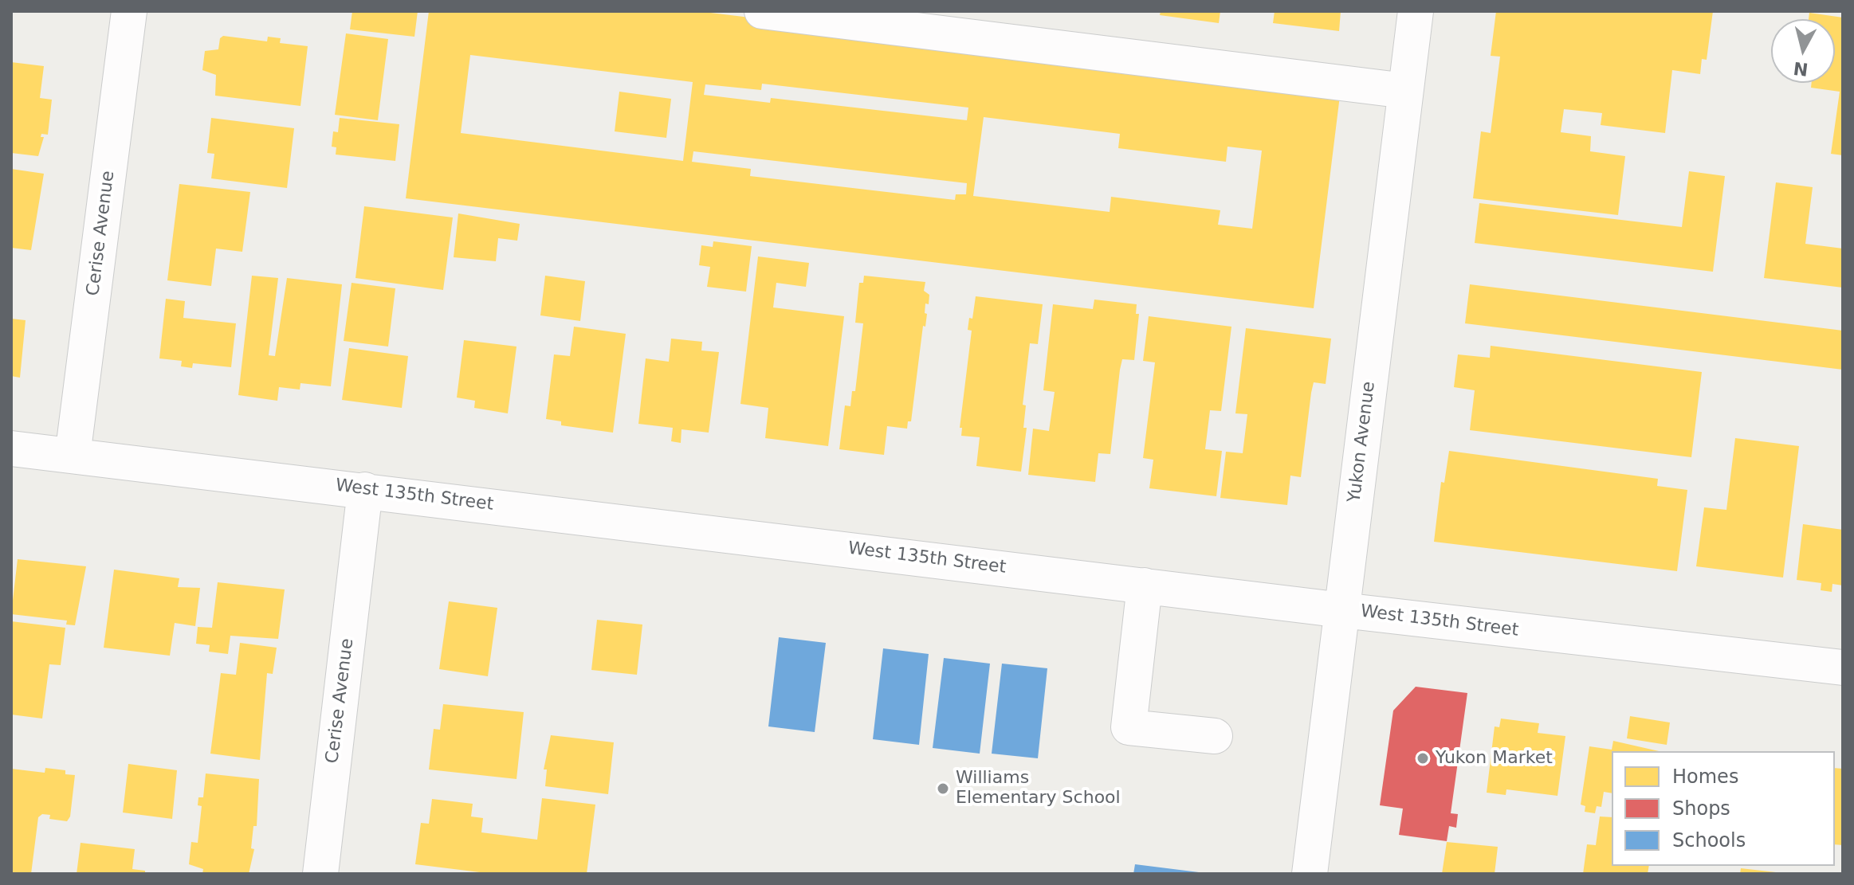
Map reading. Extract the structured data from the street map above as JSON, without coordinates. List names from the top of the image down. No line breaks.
{"streets":{"street":["Cerise Avenue","Yukon Avenue","West 135th Street"]},"crossings":[["Cerise Avenue","West 135th Street"],["Yukon Avenue","West 135th Street"]],"places":["Yukon Market","Williams Elementary School"],"legend":["Homes","Shops","Schools"],"north":"bottom"}
